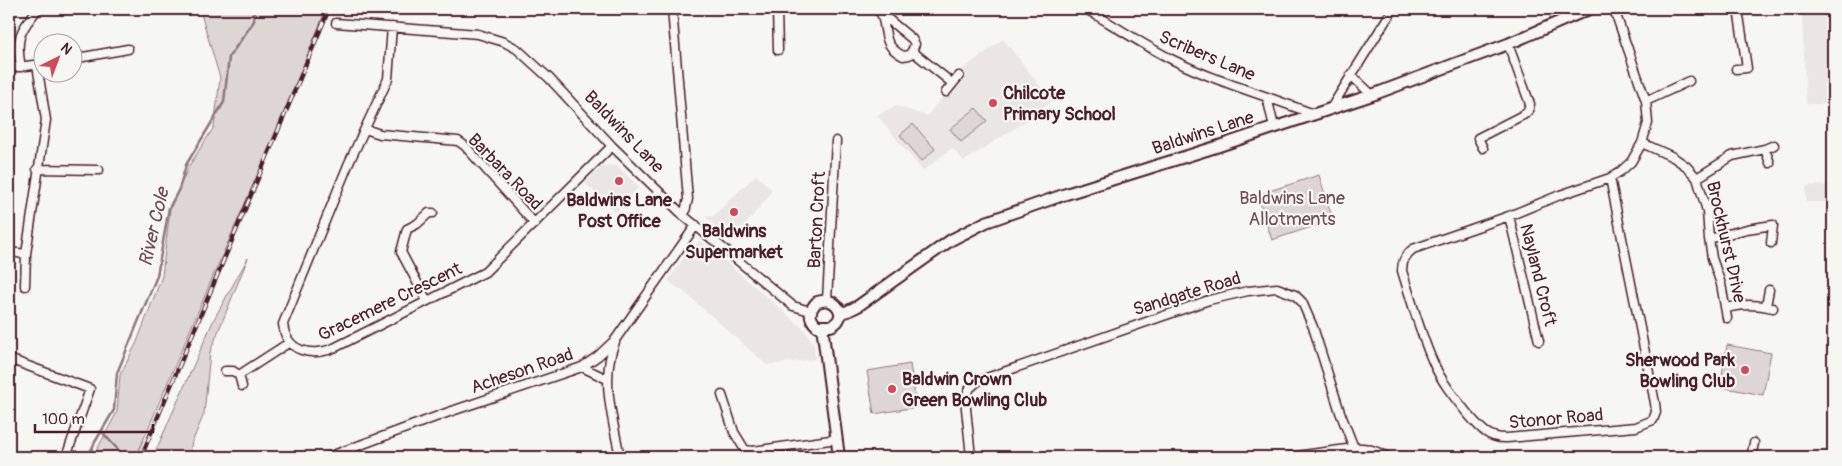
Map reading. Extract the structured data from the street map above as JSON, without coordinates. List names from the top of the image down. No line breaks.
{"streets":{"street":["Scribers Lane","Baldwins Lane","Barbara Road","Barton Croft","Brockhurst Drive","Nayland Croft","Sandgate Road","Gracemere Crescent","Acheson Road","Stonor Road"]},"crossings":[["Scribers Lane","Baldwins Lane"],["Baldwins Lane","Barton Croft"],["Baldwins Lane","Gracemere Crescent"],["Baldwins Lane","Acheson Road"],["Barbara Road","Gracemere Crescent"],["Brockhurst Drive","Stonor Road"],["Nayland Croft","Stonor Road"]],"water":["River Cole"],"parks":["Baldwins Lane Allotments"],"places":["Chilcote Primary School","Baldwins Lane Post Office","Baldwins Supermarket","Sherwood Park Bowling Club","Baldwin Crown Green Bowling Club"],"scale_bar":"100 m","north":"top right"}
